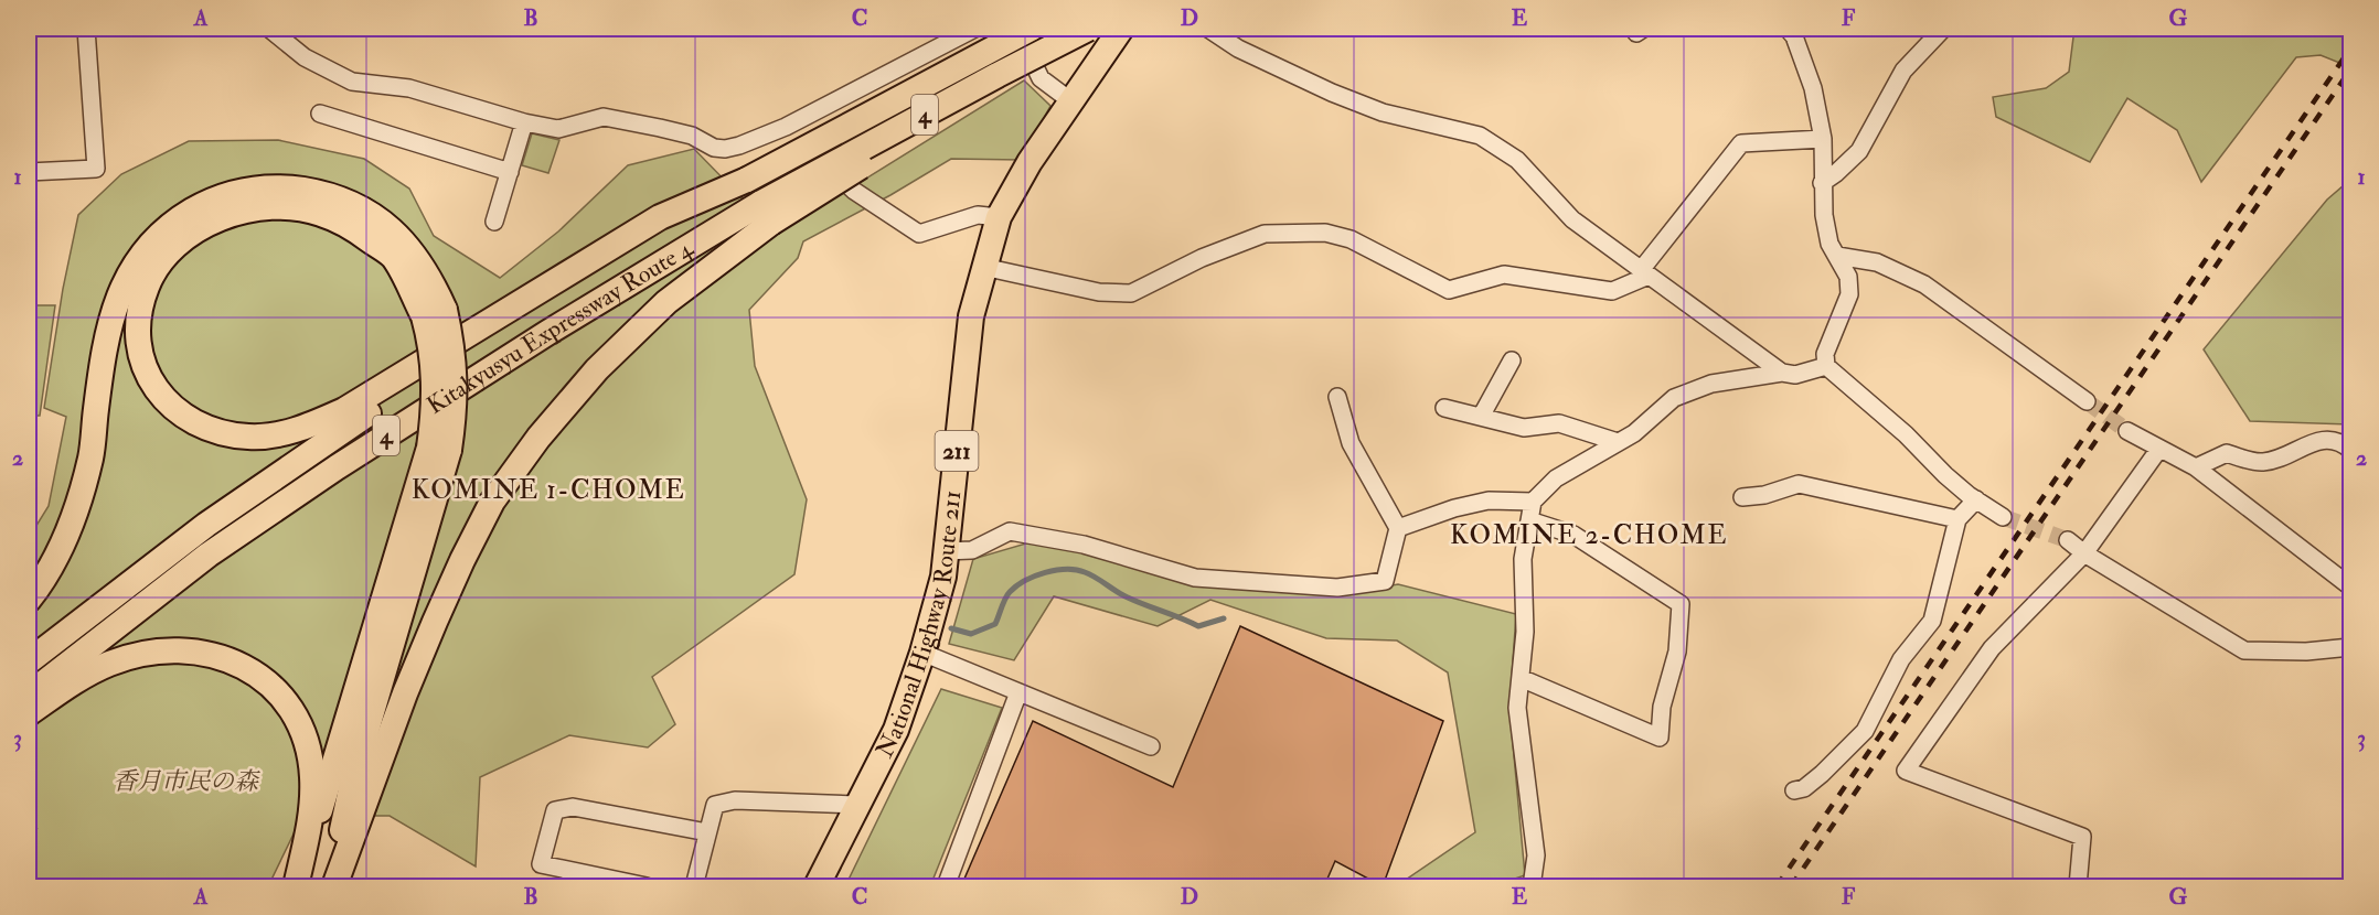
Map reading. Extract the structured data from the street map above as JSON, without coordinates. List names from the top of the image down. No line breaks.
{"streets":{"highway":["4","Kitakyusyu Expressway Route 4","211","National Highway Route 211"]},"districts":["KOMINE 1-CHOME","KOMINE 2-CHOME"],"parks":["香月市民の森"],"grid":{"columns":["A","B","C","D","E","F","G"],"rows":["1","2","3"]}}
